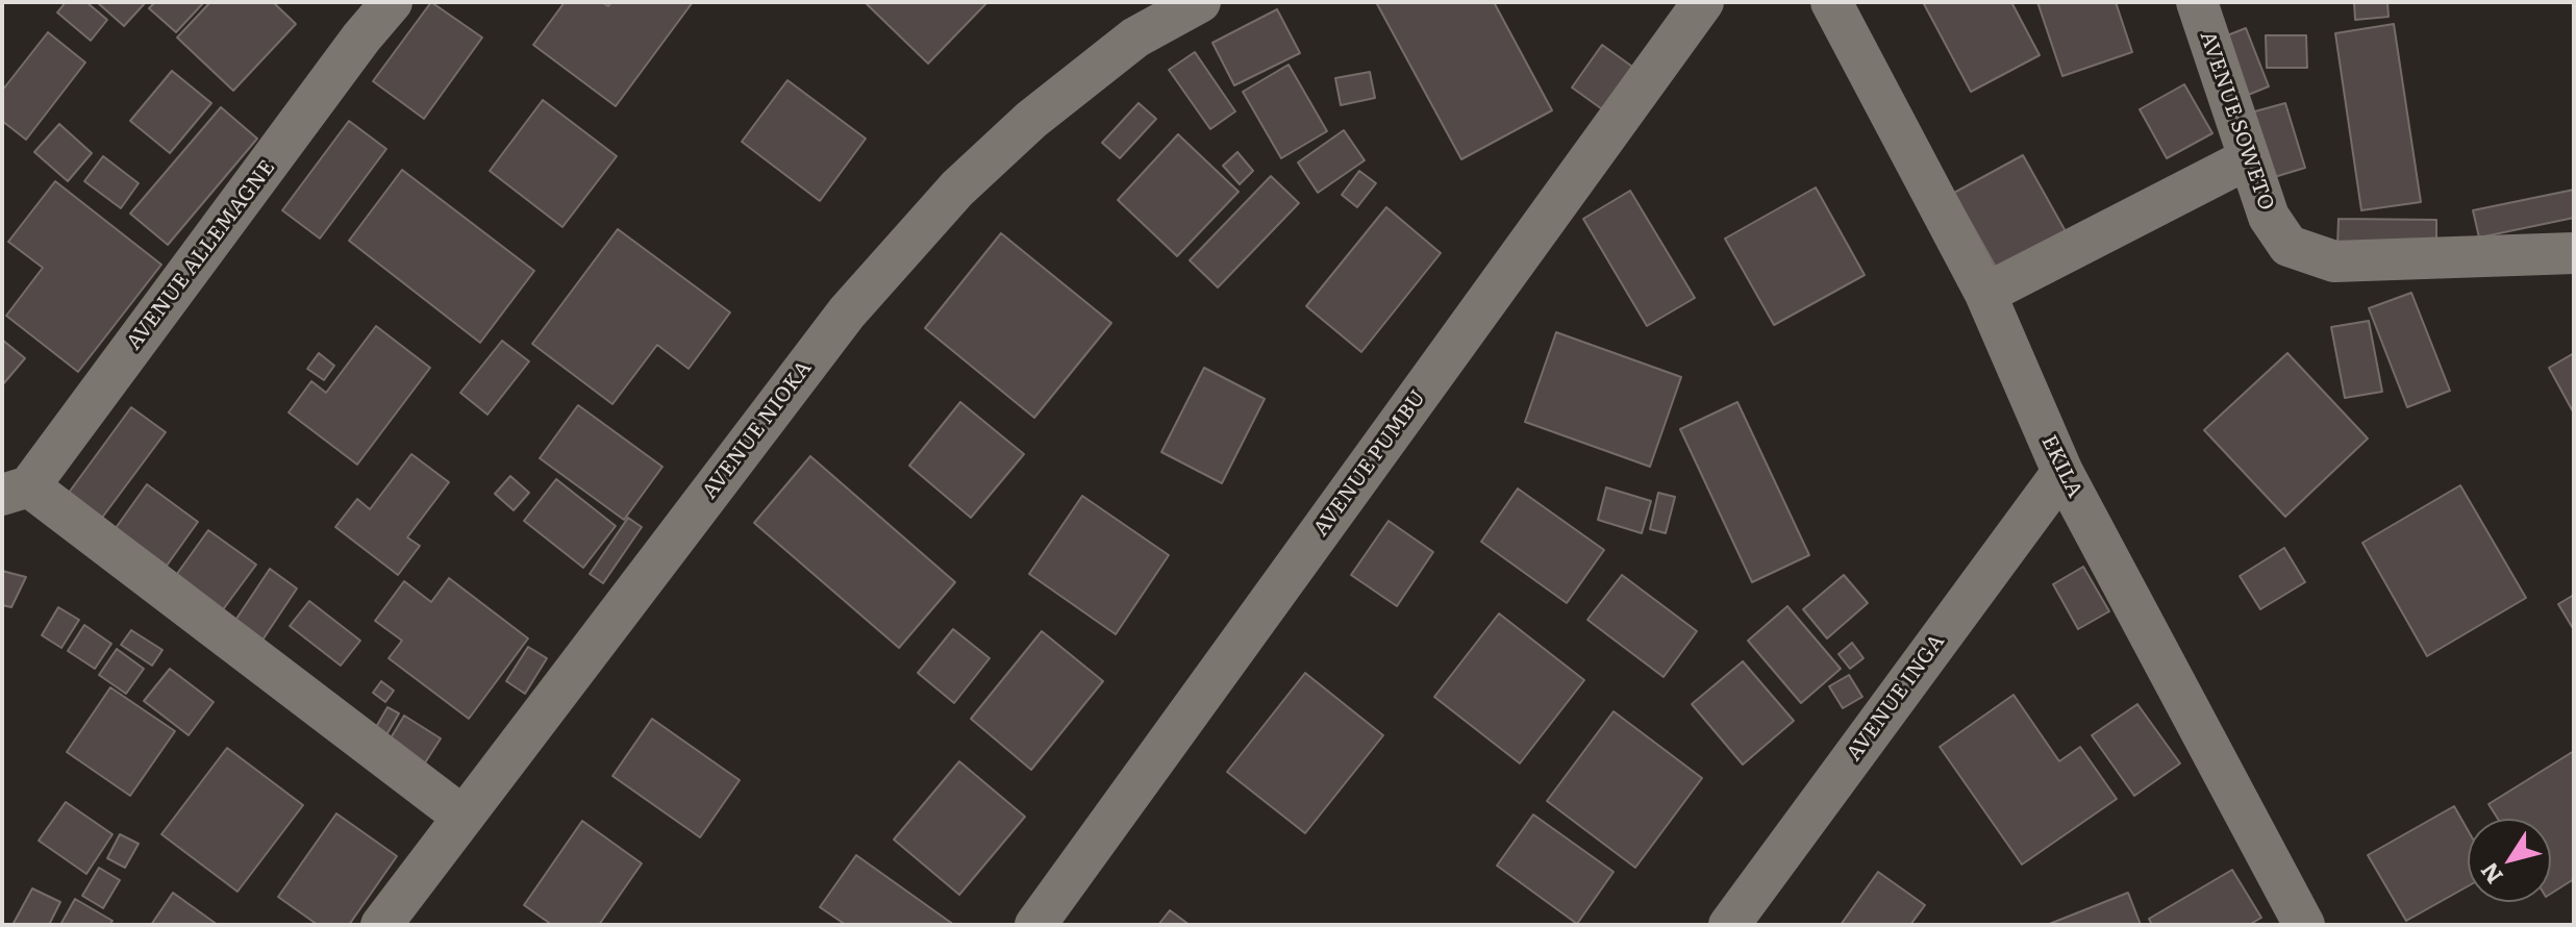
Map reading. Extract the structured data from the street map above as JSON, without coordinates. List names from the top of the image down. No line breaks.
{"streets":{"street":["AVENUE SOWETO","AVENUE ALLEMAGNE","AVENUE NIOKA","AVENUE PUMBU","EKILA","AVENUE INGA"]},"crossings":[["EKILA","AVENUE INGA"]],"north":"bottom left"}
